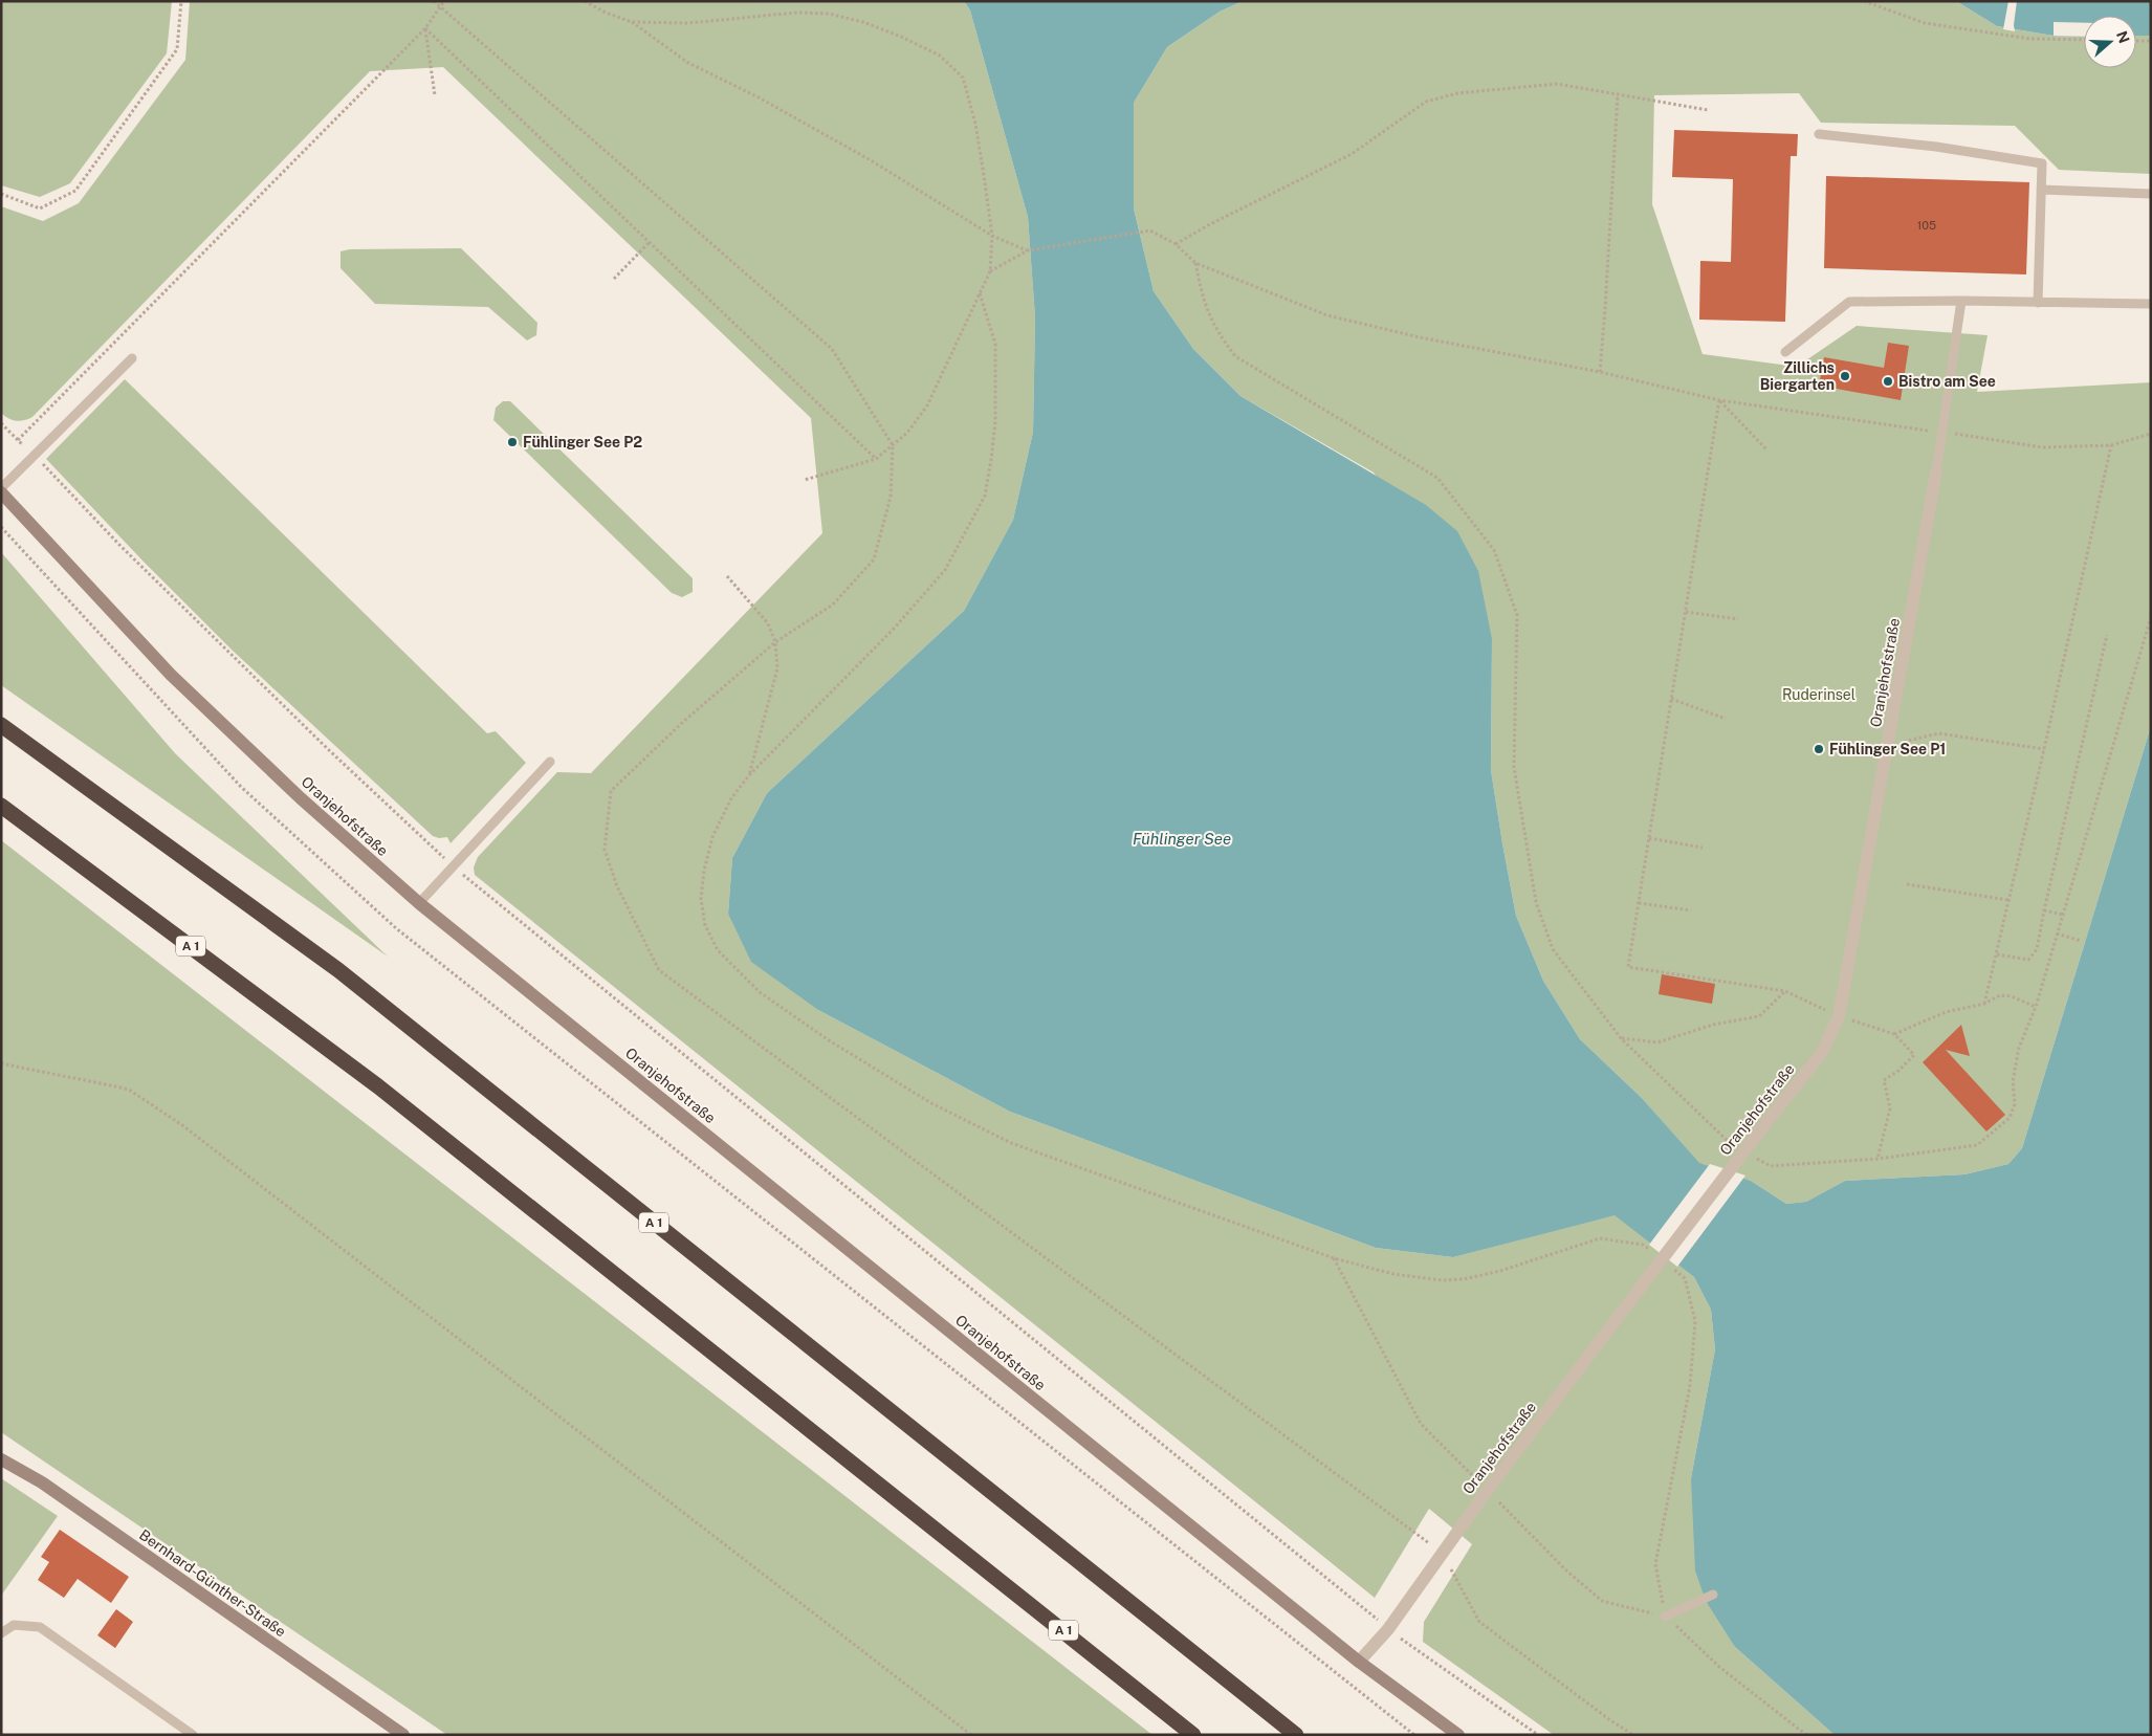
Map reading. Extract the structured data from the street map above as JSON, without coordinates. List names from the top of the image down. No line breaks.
{"streets":{"highway":["A 1"],"street":["Oranjehofstraße","Bernhard-Günther-Straße"]},"water":["Fühlinger See"],"parks":["Ruderinsel"],"places":["Zillichs Biergarten","Bistro am See","Fühlinger See P2","Fühlinger See P1"],"house_numbers":["105"],"north":"right"}
